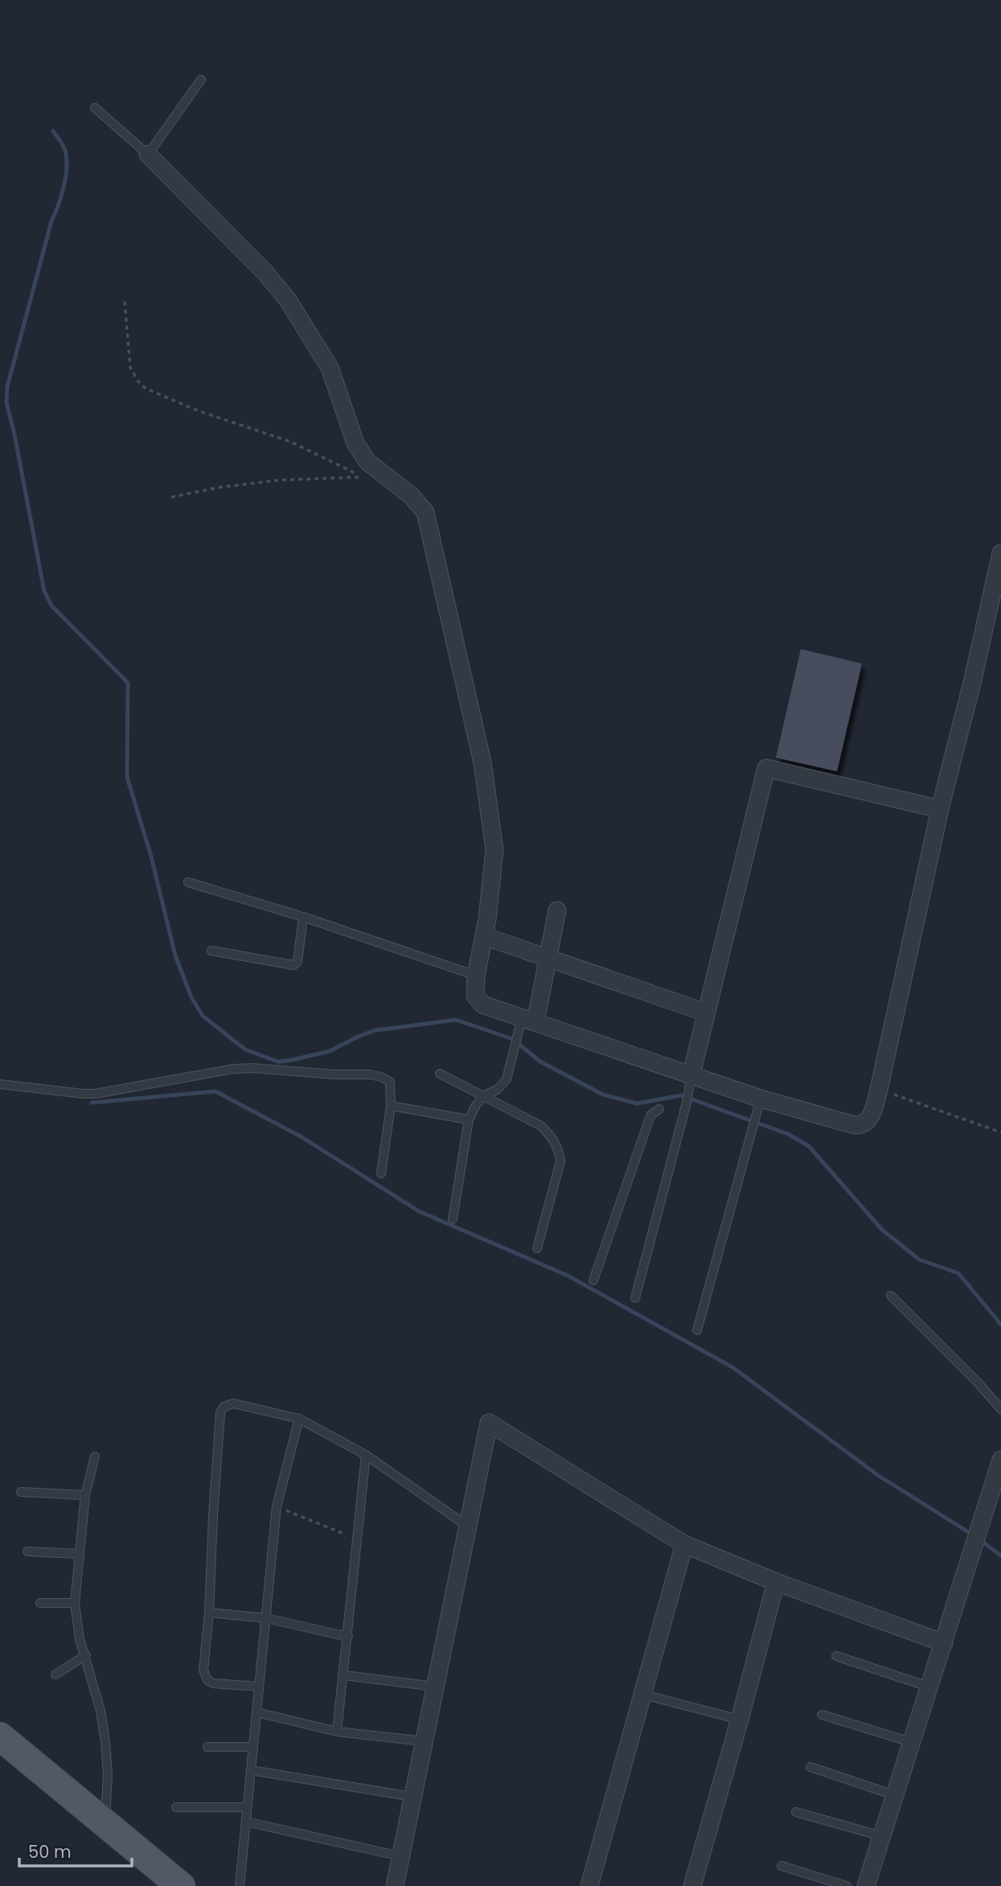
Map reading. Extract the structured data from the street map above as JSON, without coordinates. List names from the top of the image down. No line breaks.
{"scale_bar":"50 m"}
